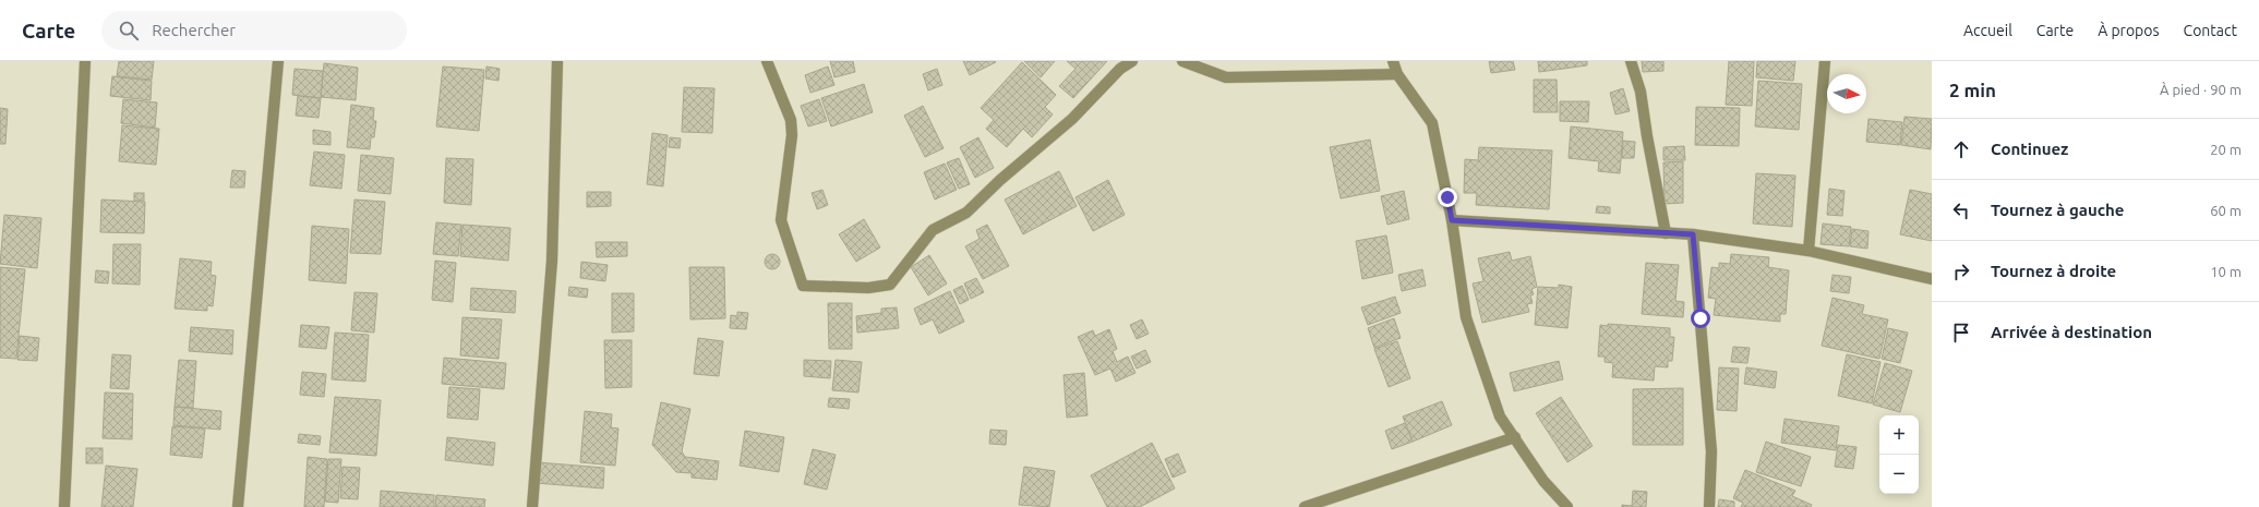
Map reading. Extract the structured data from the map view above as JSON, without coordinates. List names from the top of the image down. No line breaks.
{"north":"right","page":{"header":"Carte","search":"Rechercher","nav":["Accueil","Carte","À propos","Contact"],"heading":["2 min","À pied · 90 m"],"list":[["Continuez","20 m"],["Tournez à gauche","60 m"],["Tournez à droite","10 m"],"Arrivée à destination"],"map_buttons":["+","−"]}}
